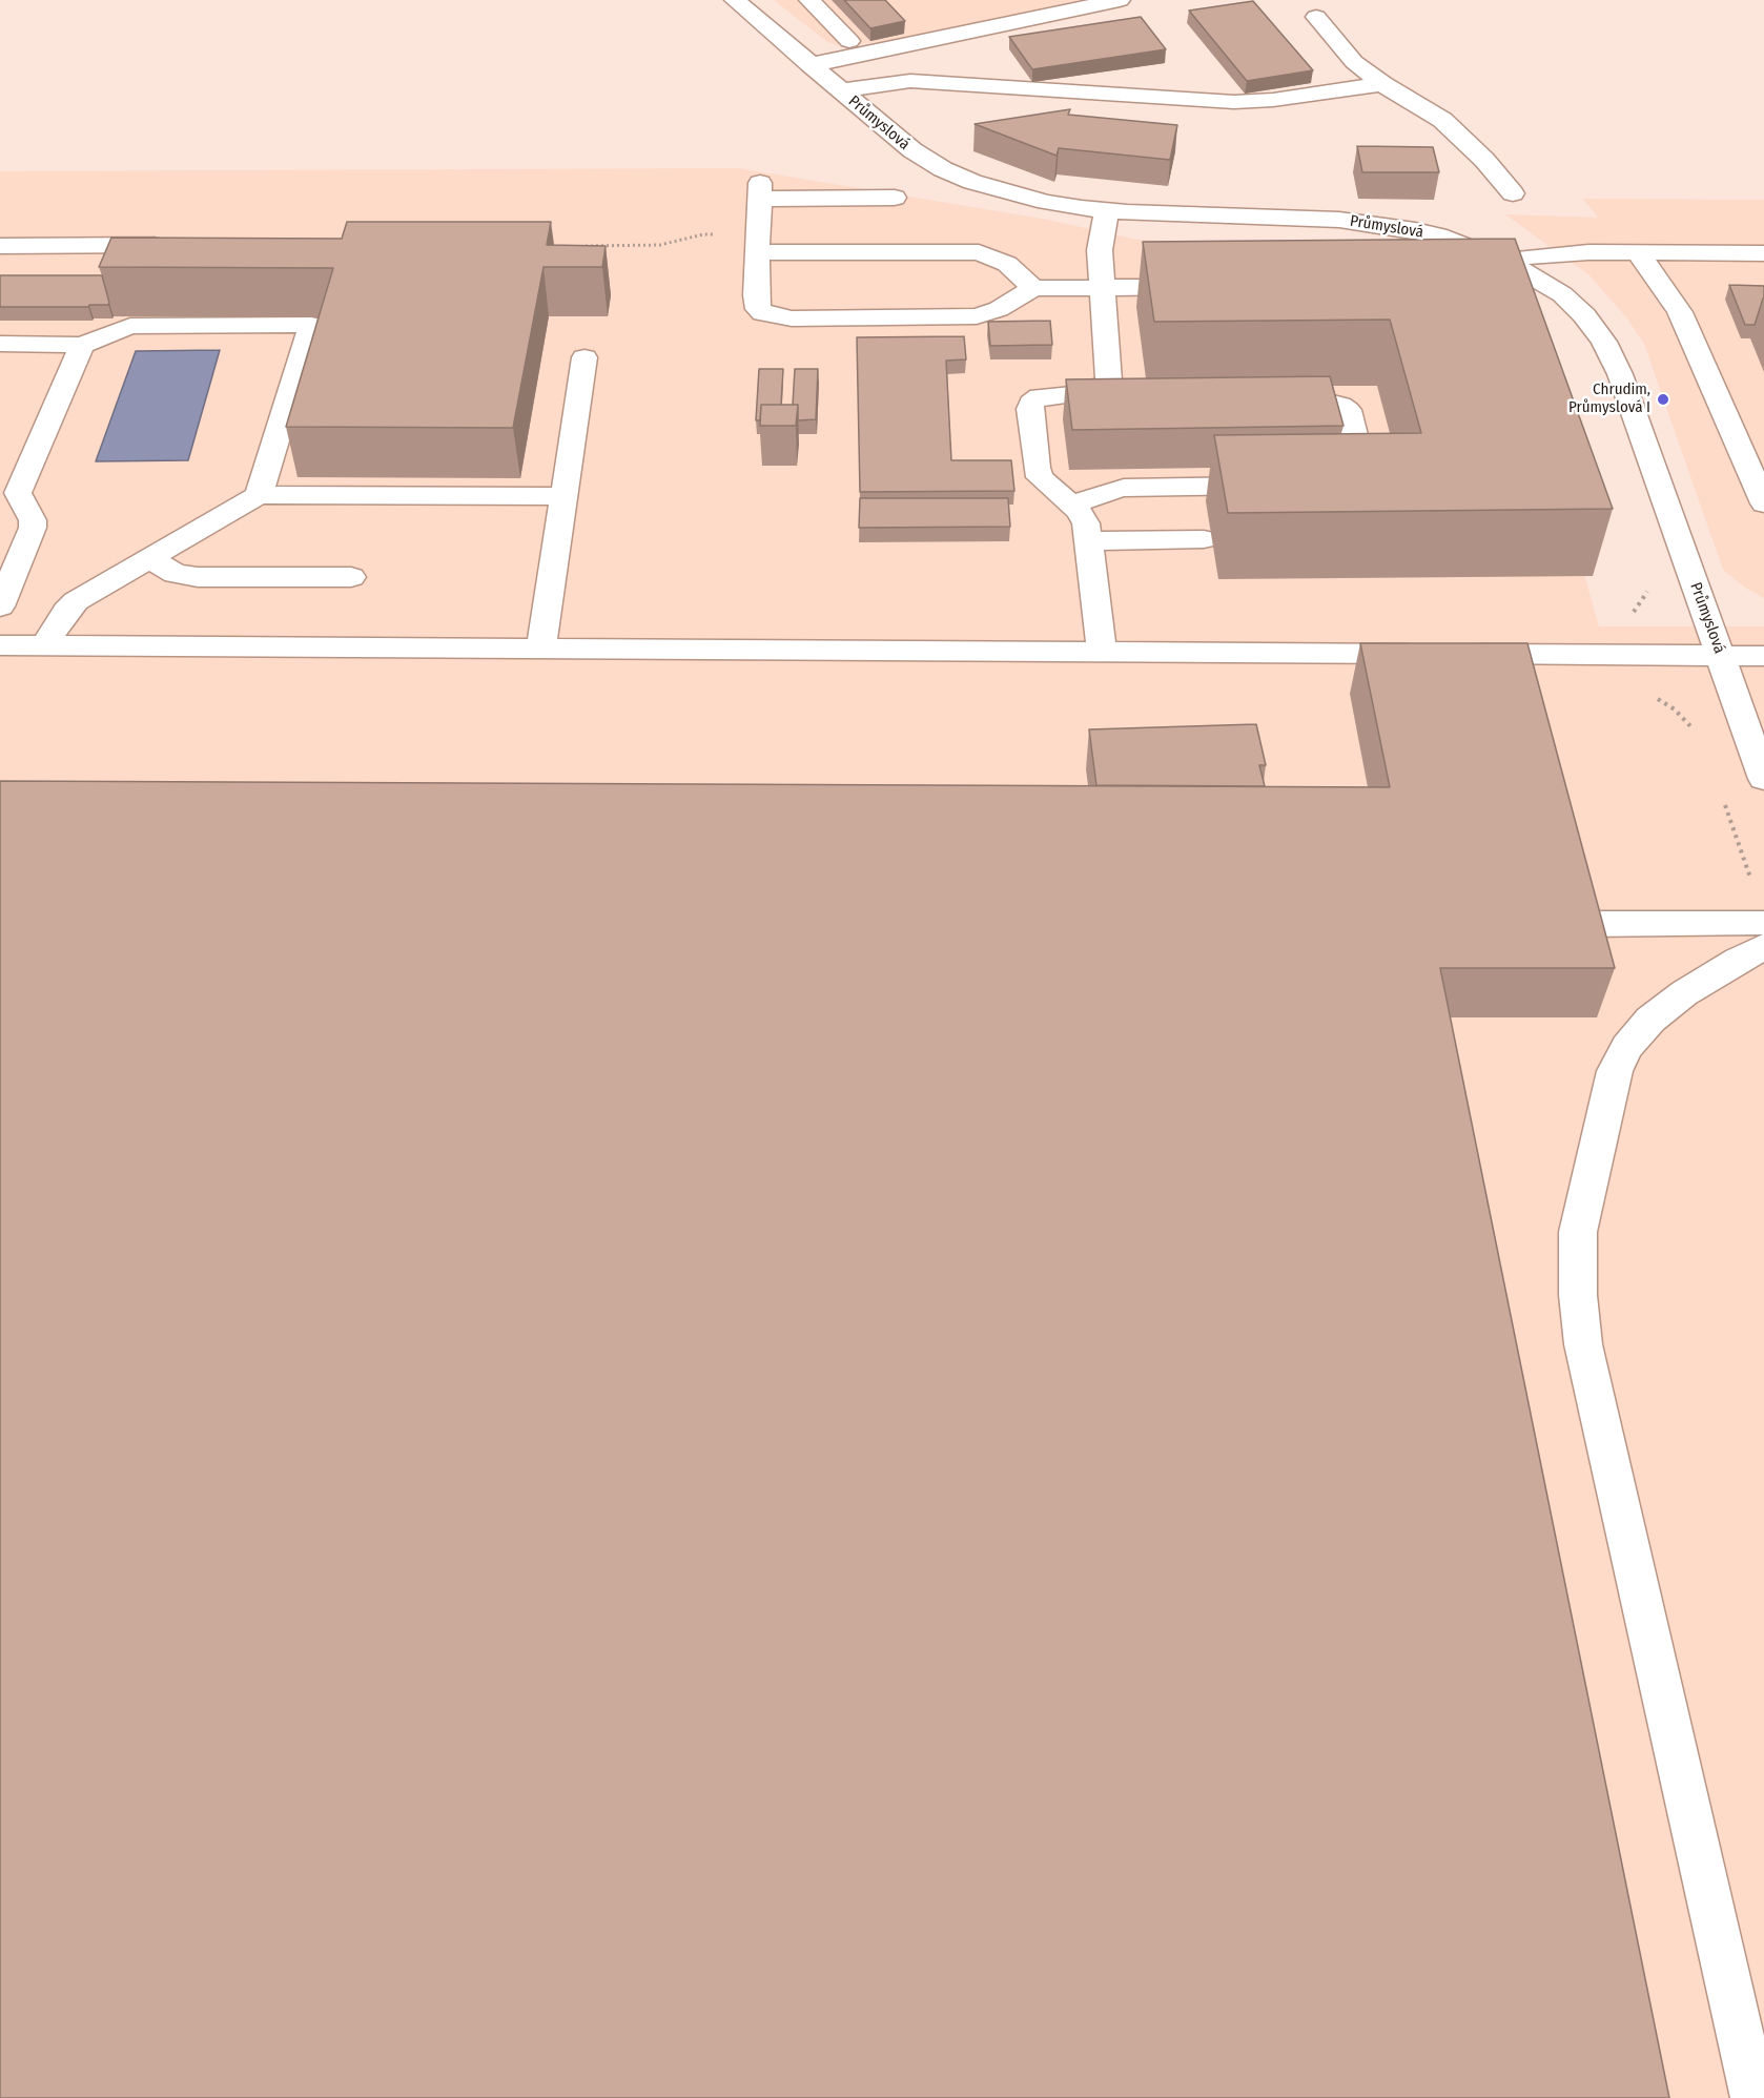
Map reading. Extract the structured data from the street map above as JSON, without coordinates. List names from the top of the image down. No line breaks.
{"streets":{"street":["Průmyslová"]},"places":["Chrudim, Průmyslová I"]}
